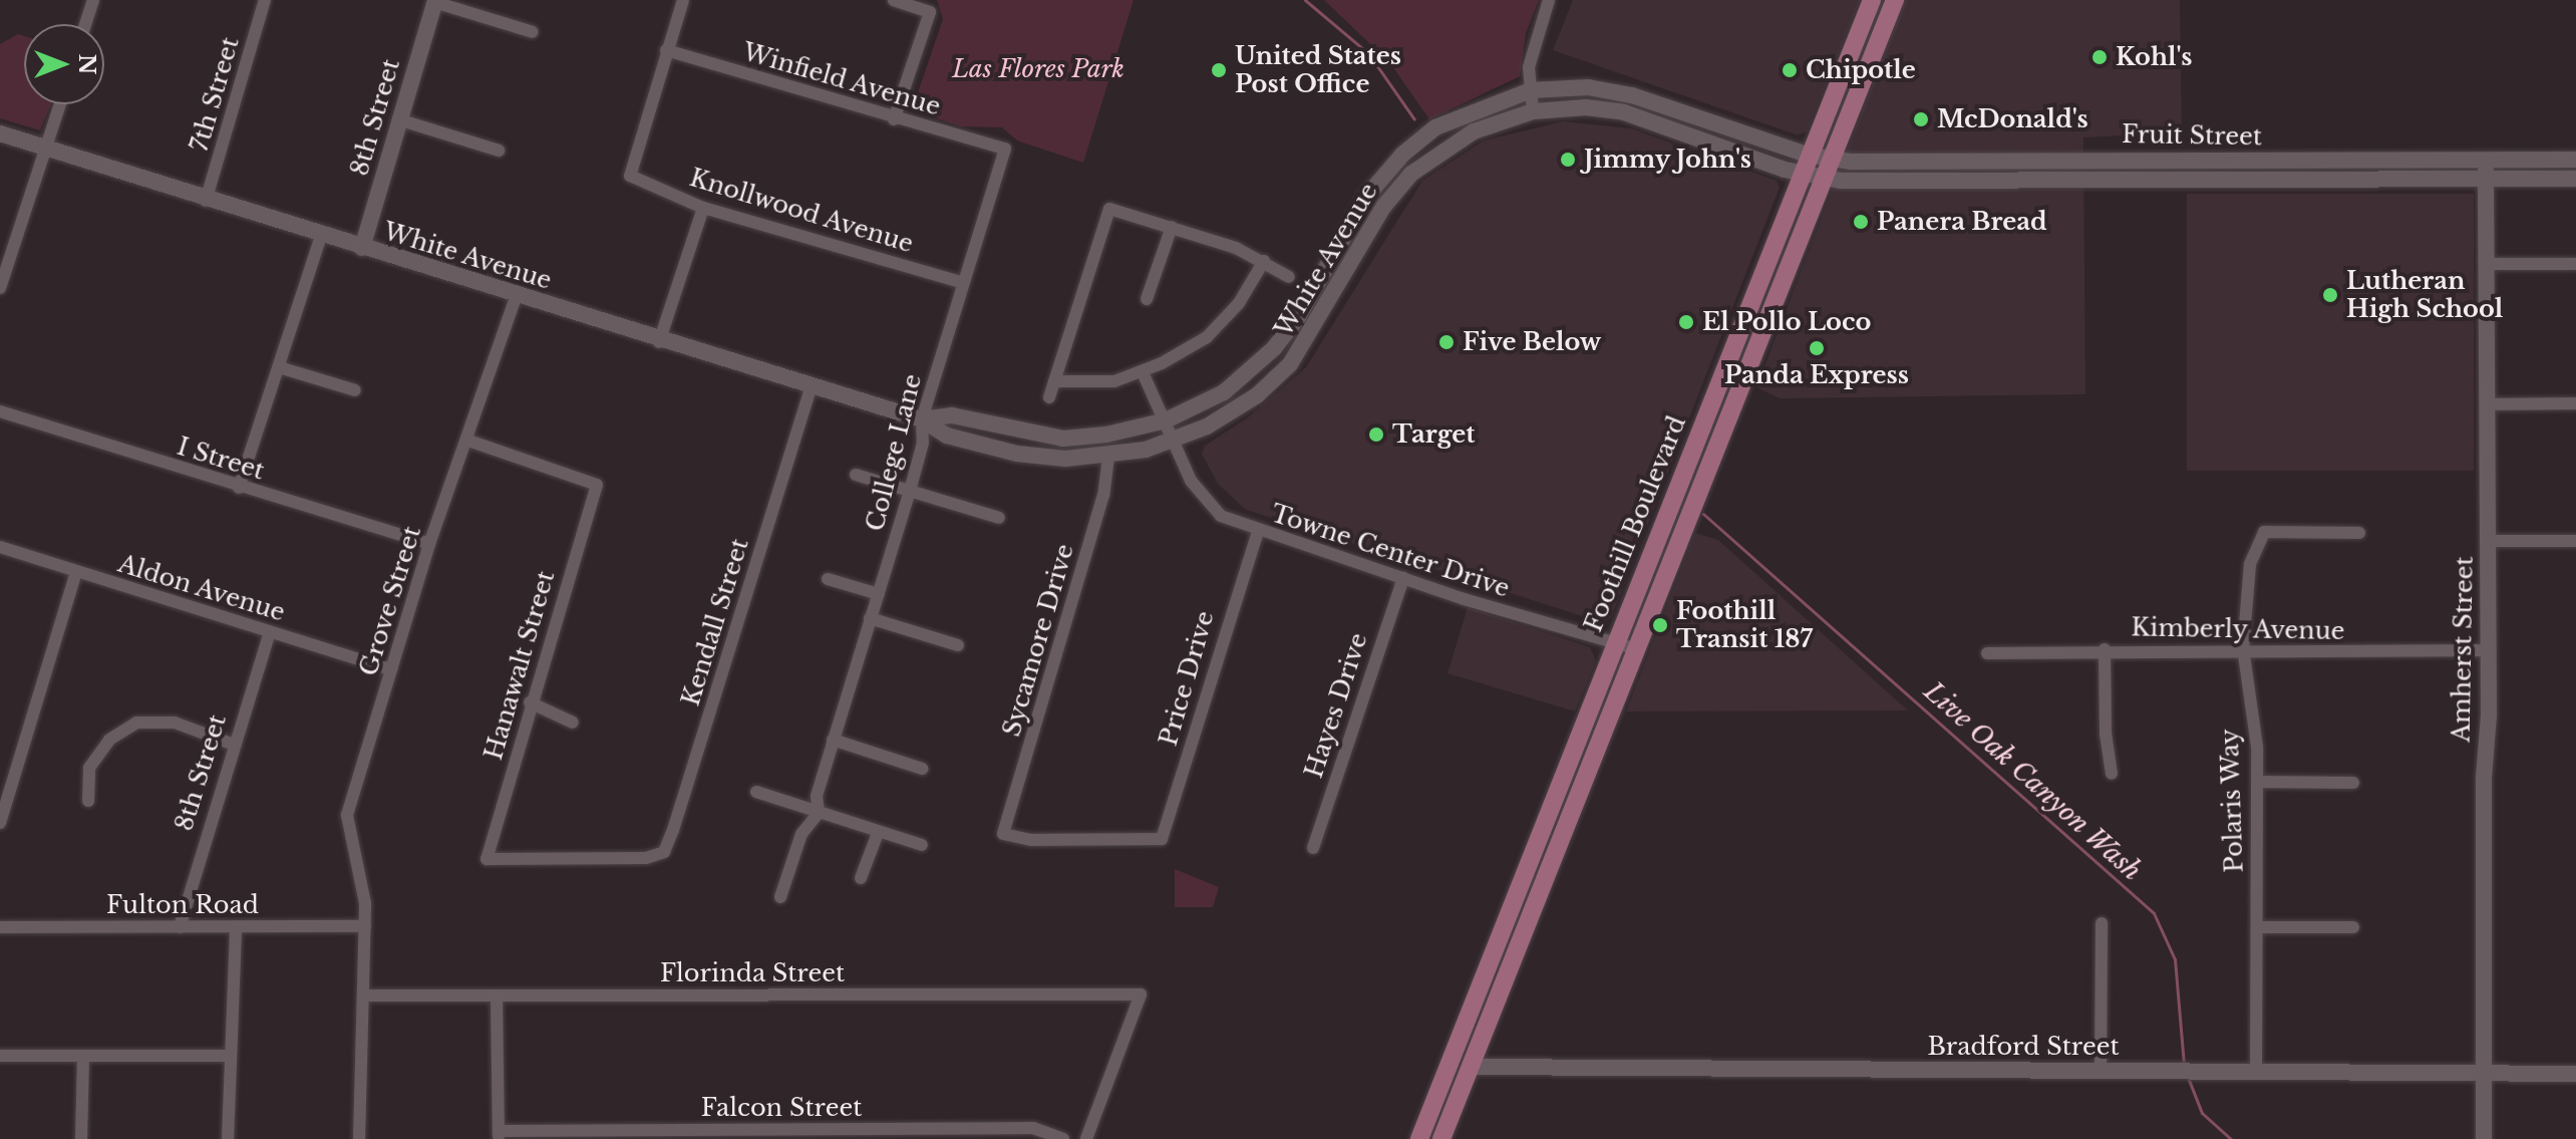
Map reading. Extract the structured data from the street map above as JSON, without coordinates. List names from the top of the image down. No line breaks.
{"streets":{"main road":["8th Street","Fruit Street","White Avenue","Foothill Boulevard","Amherst Street","Bradford Street"],"street":["Winfield Avenue","7th Street","Knollwood Avenue","College Lane","I Street","Towne Center Drive","Aldon Avenue","Grove Street","Kendall Street","Kimberly Avenue","Sycamore Drive","Hanawalt Street","Price Drive","Hayes Drive","Polaris Way","Fulton Road","Florinda Street","Falcon Street"]},"crossings":[["Winfield Avenue","Knollwood Avenue"],["Winfield Avenue","College Lane"],["7th Street","White Avenue"],["8th Street","White Avenue"],["8th Street","Aldon Avenue"],["8th Street","Fulton Road"],["Fruit Street","White Avenue"],["Fruit Street","Foothill Boulevard"],["Fruit Street","Amherst Street"],["Knollwood Avenue","College Lane"],["White Avenue","College Lane"],["White Avenue","Foothill Boulevard"],["White Avenue","Towne Center Drive"],["White Avenue","Grove Street"],["White Avenue","Kendall Street"],["White Avenue","Sycamore Drive"],["I Street","Grove Street"],["Foothill Boulevard","Towne Center Drive"],["Foothill Boulevard","Bradford Street"],["Towne Center Drive","Price Drive"],["Towne Center Drive","Hayes Drive"],["Aldon Avenue","Grove Street"],["Grove Street","Hanawalt Street"],["Grove Street","Fulton Road"],["Grove Street","Florinda Street"],["Kendall Street","Hanawalt Street"],["Kimberly Avenue","Amherst Street"],["Kimberly Avenue","Polaris Way"],["Sycamore Drive","Price Drive"],["Amherst Street","Bradford Street"],["Polaris Way","Bradford Street"]],"water":["Live Oak Canyon Wash"],"parks":["Las Flores Park"],"places":["Kohl's","United States Post Office","Chipotle","McDonald's","Jimmy John's","Panera Bread","Lutheran High School","El Pollo Loco","Five Below","Panda Express","Target","Foothill Transit 187"],"north":"right"}
